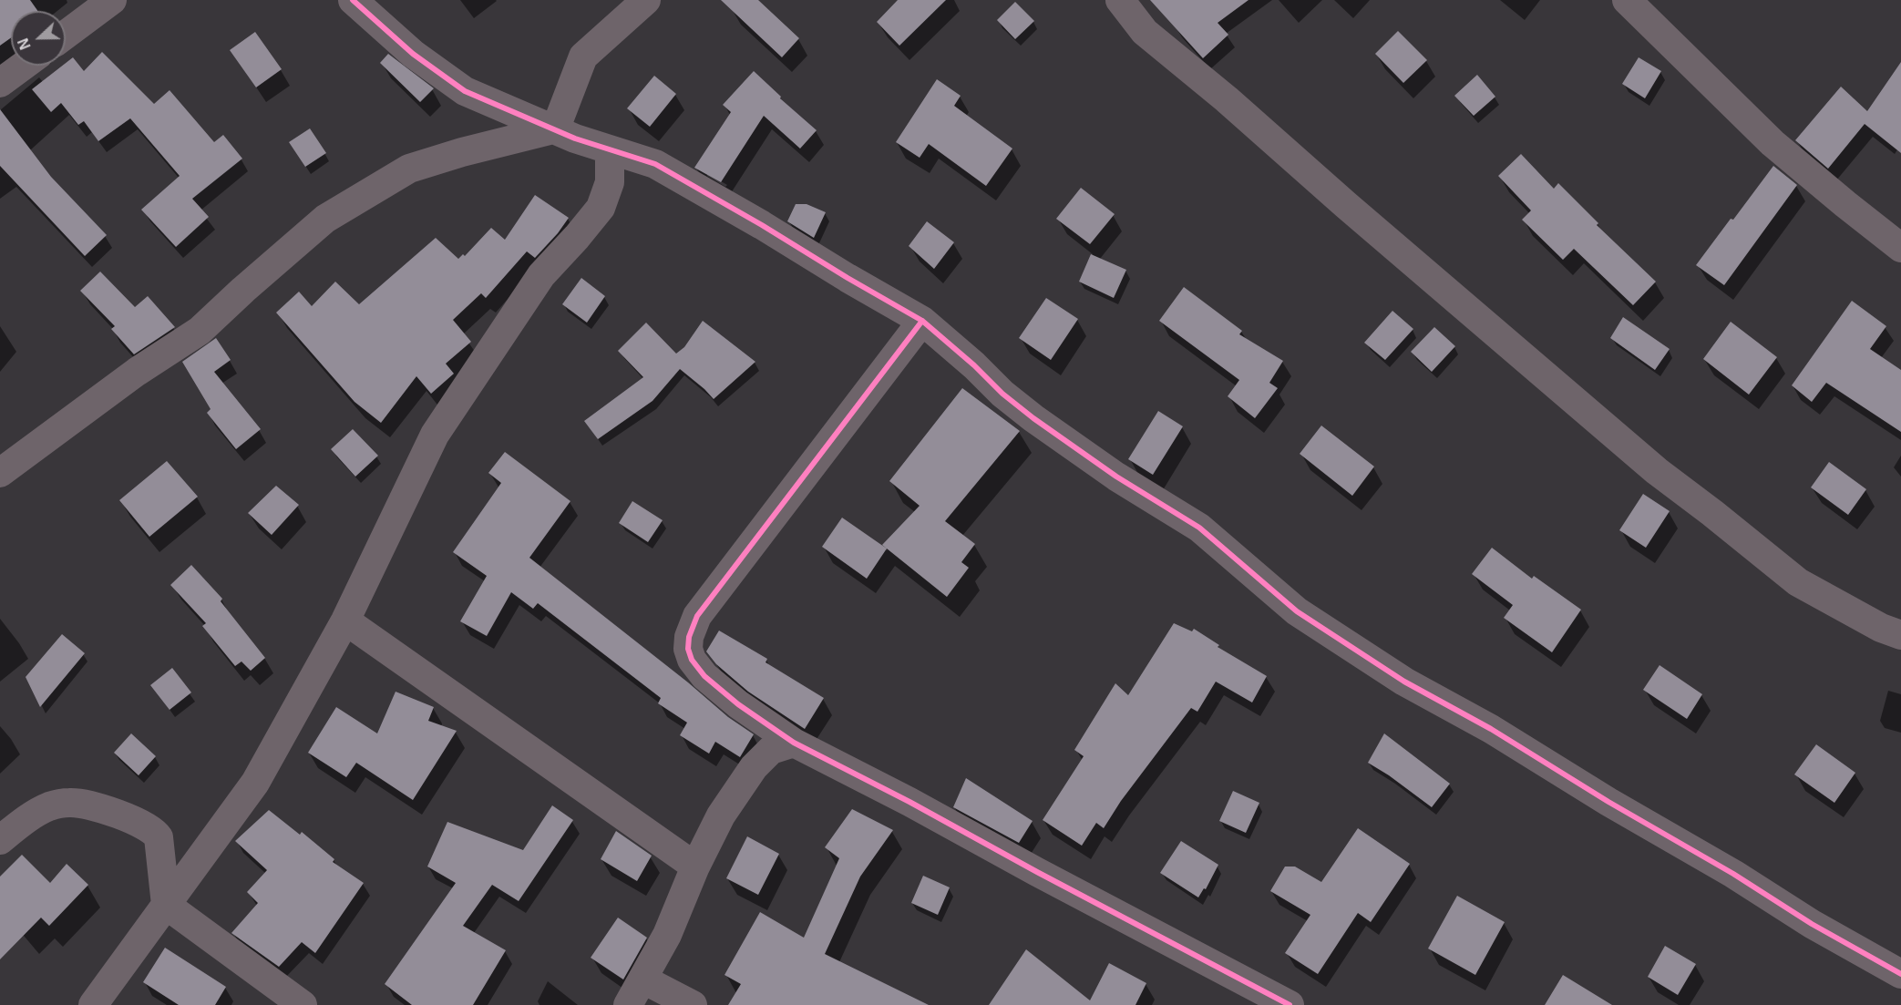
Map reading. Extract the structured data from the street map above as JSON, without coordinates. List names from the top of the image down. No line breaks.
{"north":"left"}
